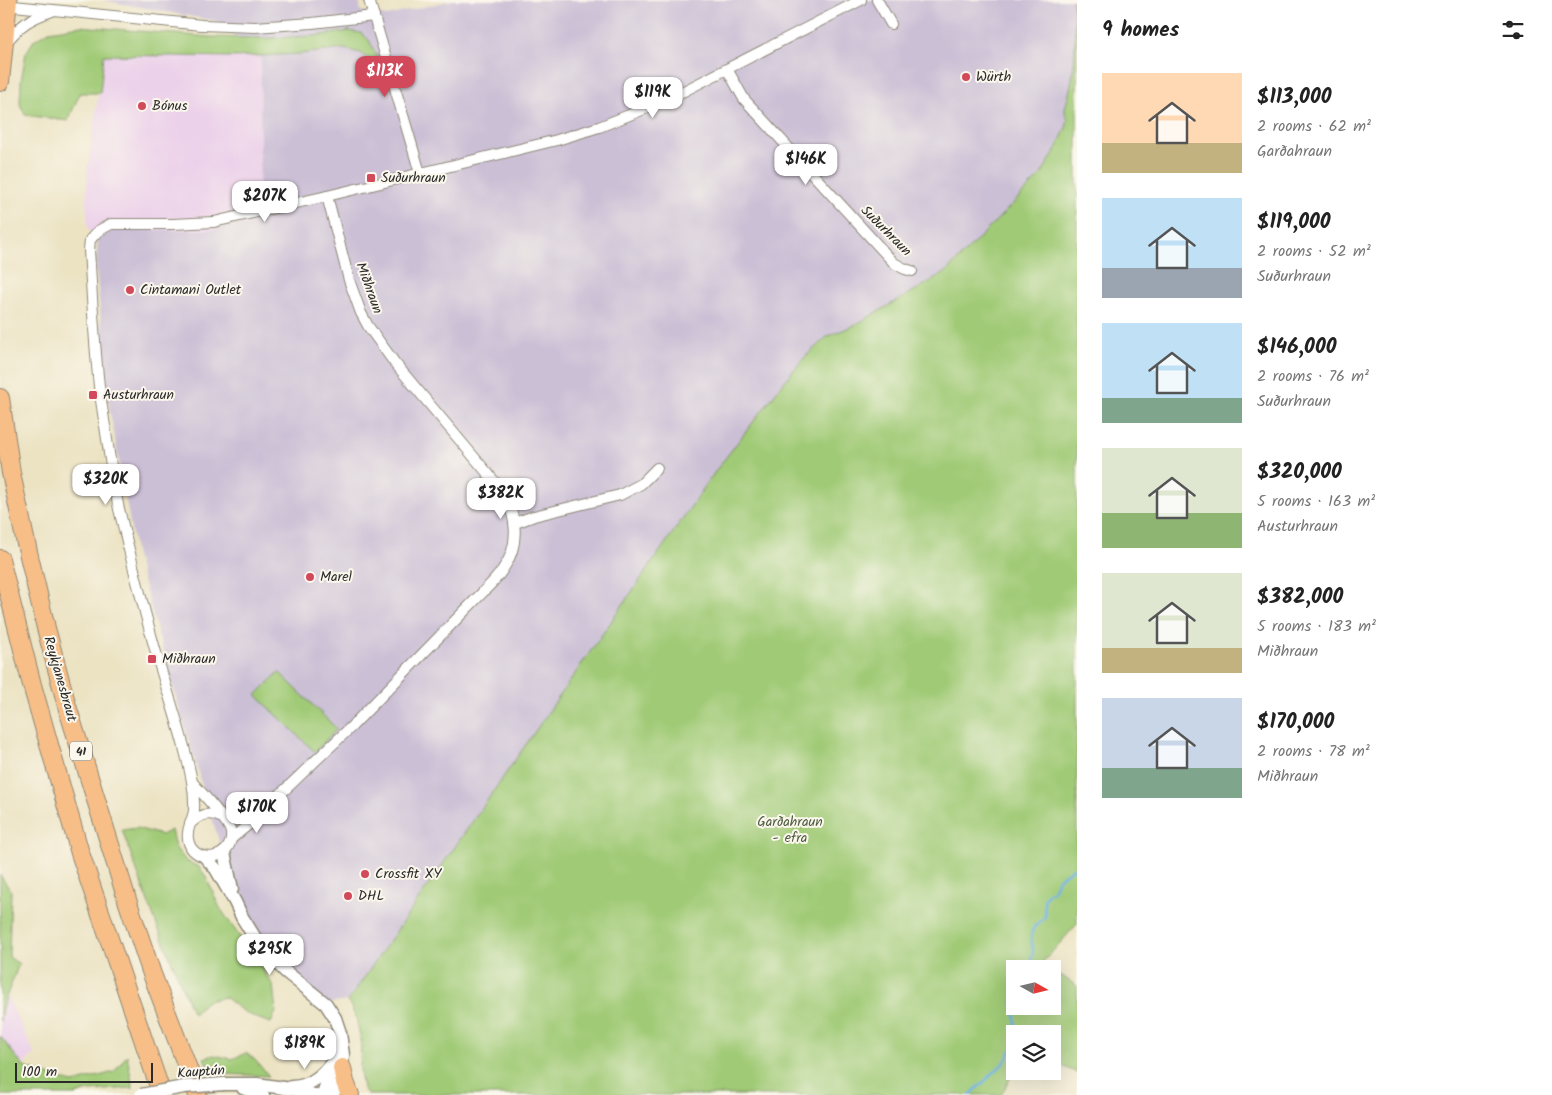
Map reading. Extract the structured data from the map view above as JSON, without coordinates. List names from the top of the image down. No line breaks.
{"streets":{"highway":["Reykjanesbraut","41"],"street":["Suðurhraun","Miðhraun","Kauptún"]},"parks":["Garðahraun - efra"],"places":{"other":["Würth","Bónus","Cintamani Outlet","Marel","Crossfit XY","DHL"],"transit":["Suðurhraun","Austurhraun","Miðhraun"]},"scale_bar":"100 m","north":"right","page":{"heading":"9 homes","price":["$113K","$119K","$146K","$207K","$320K","$382K","$170K","$295K","$189K"],"list":[{"name":"$113,000","note":"2 rooms · 62 m² · Garðahraun"},{"name":"$119,000","note":"2 rooms · 52 m² · Suðurhraun"},{"name":"$146,000","note":"2 rooms · 76 m² · Suðurhraun"},{"name":"$320,000","note":"5 rooms · 163 m² · Austurhraun"},{"name":"$382,000","note":"5 rooms · 183 m² · Miðhraun"},{"name":"$170,000","note":"2 rooms · 78 m² · Miðhraun"}],"scale":"100 m"}}
